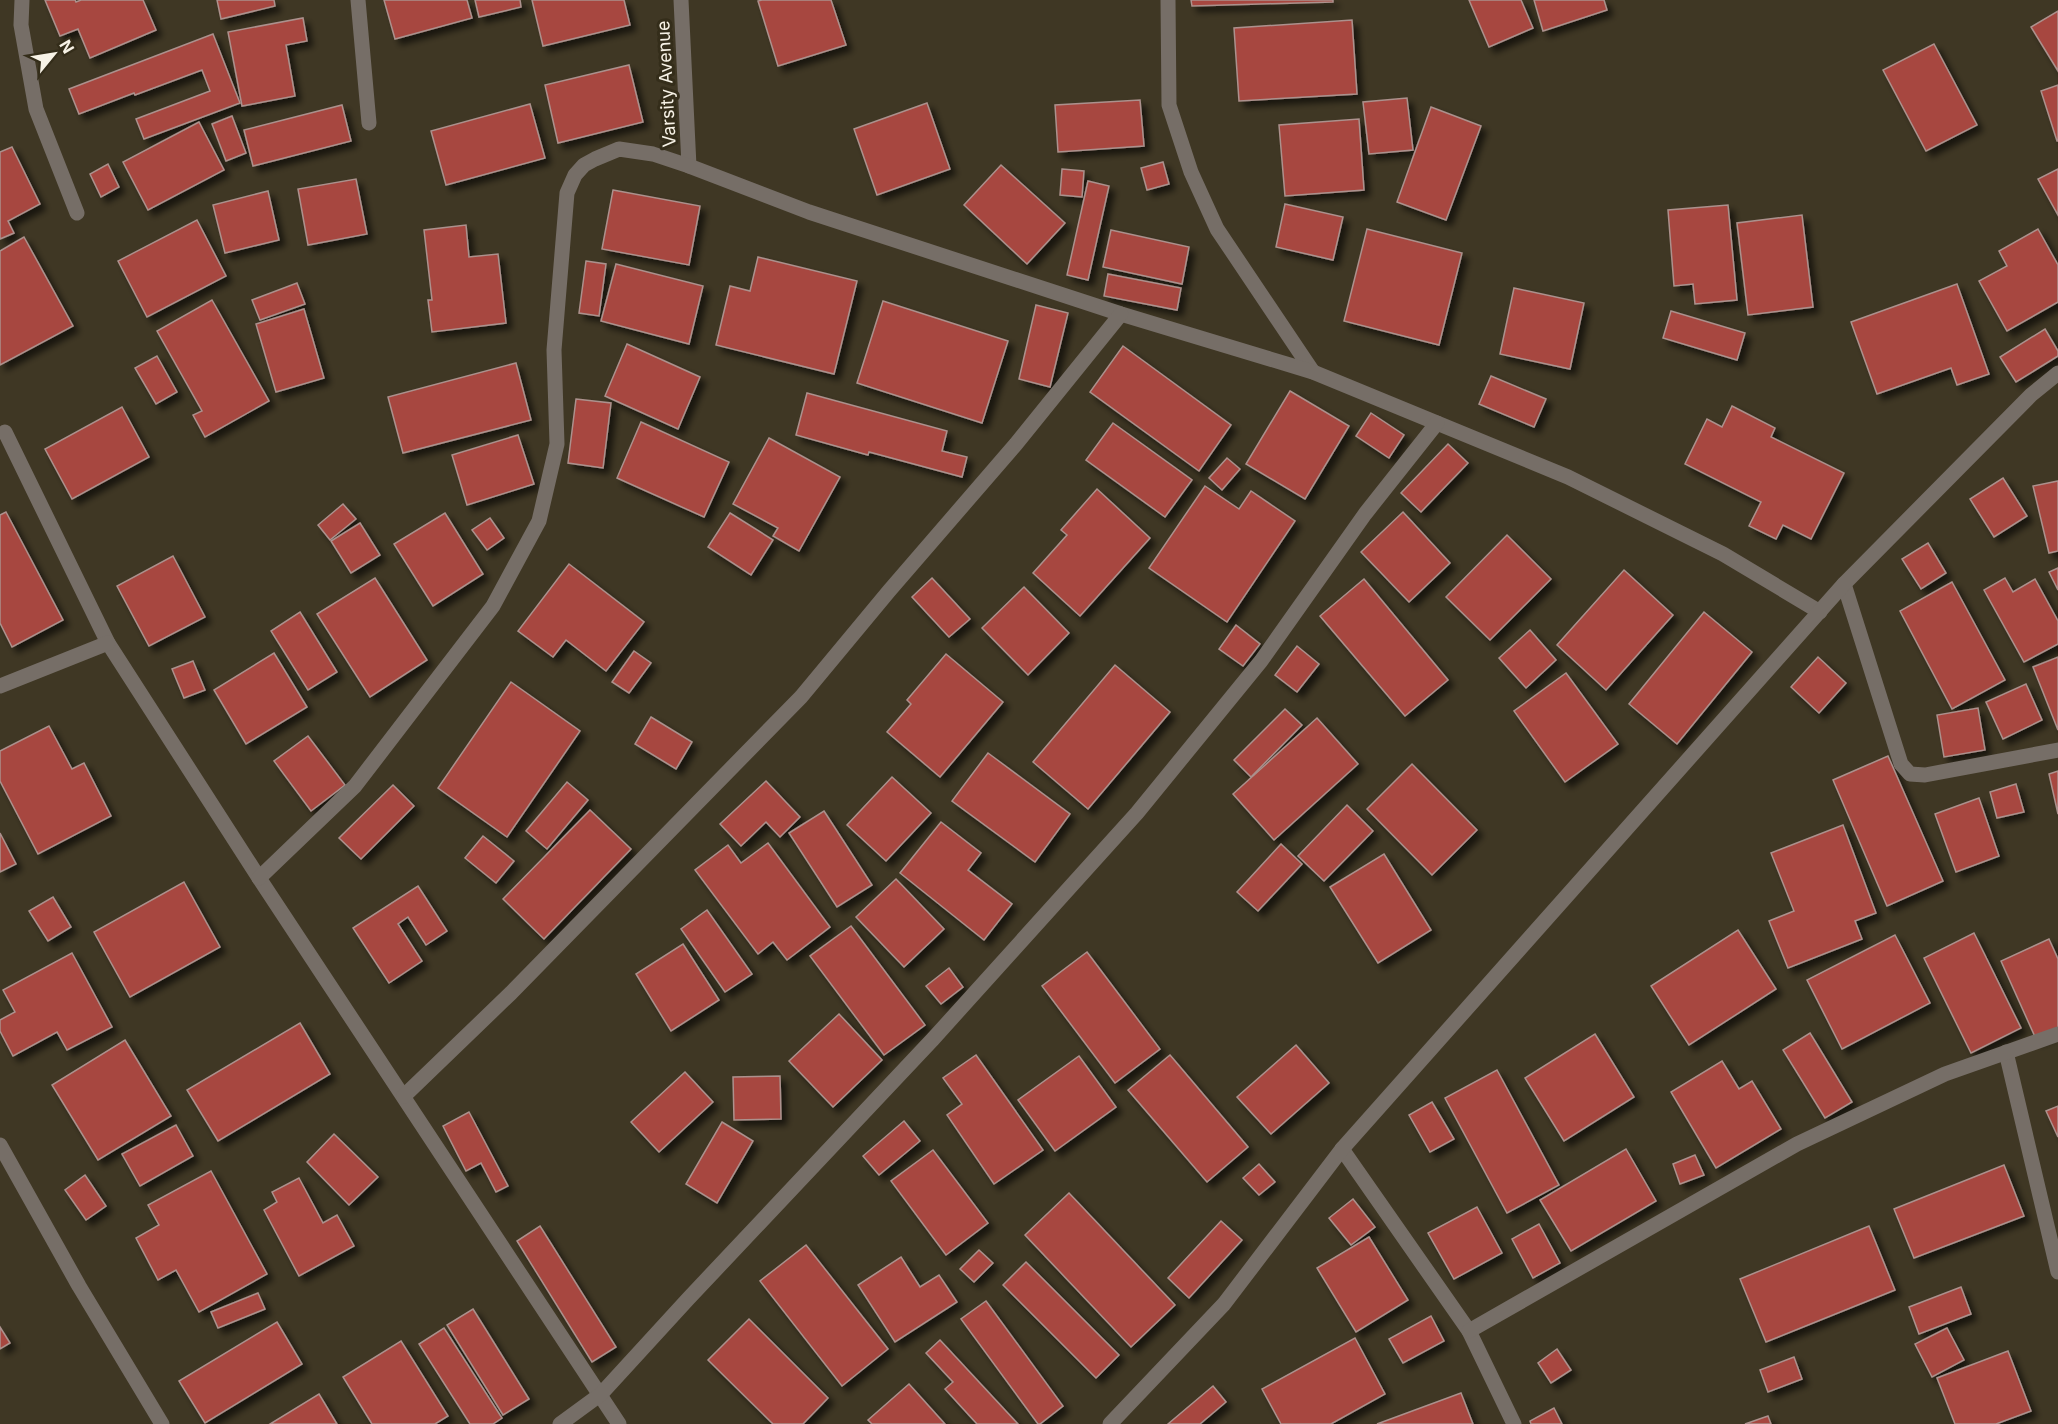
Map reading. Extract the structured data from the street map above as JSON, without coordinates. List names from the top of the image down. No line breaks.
{"streets":{"street":["Varsity Avenue"]},"north":"top right"}
